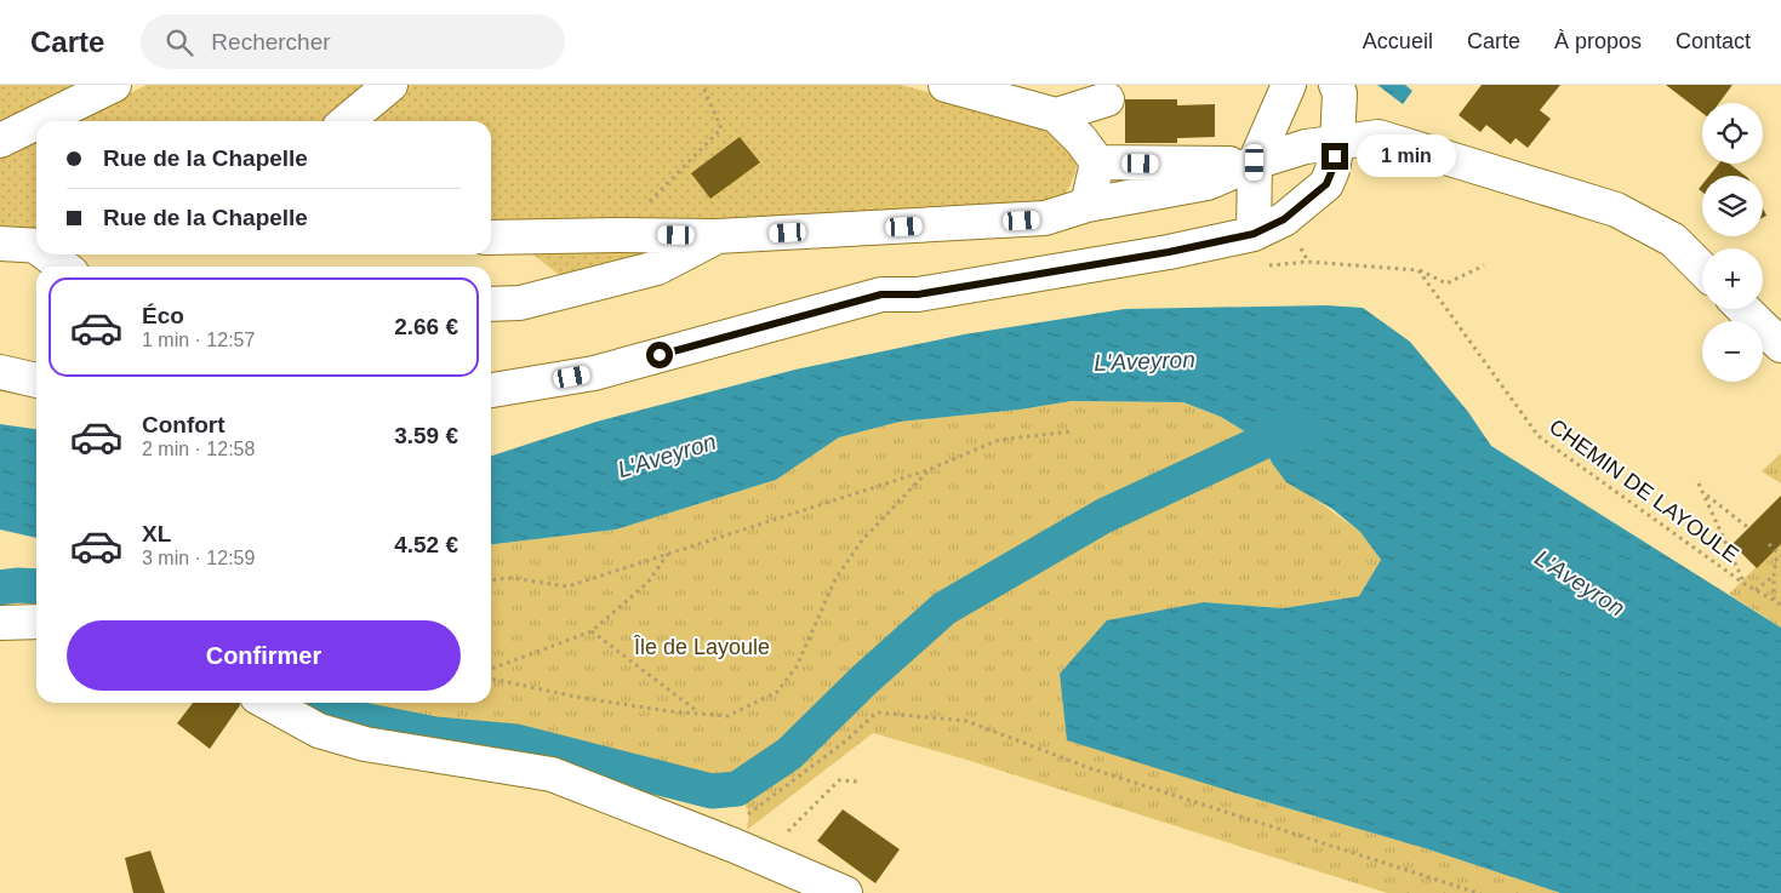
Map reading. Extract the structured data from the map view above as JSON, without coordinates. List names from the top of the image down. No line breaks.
{"streets":{"path":["CHEMIN DE LAYOULE"]},"water":["L'Aveyron"],"parks":["Île de Layoule"],"page":{"header":"Carte","search":"Rechercher","nav":["Accueil","Carte","À propos","Contact"],"map_buttons":["+","−"],"banner":["Rue de la Chapelle","Rue de la Chapelle"],"bubble":"1 min","list":[{"name":"Éco","note":"1 min · 12:57","value":"2.66 €"},{"name":"Confort","note":"2 min · 12:58","value":"3.59 €"},{"name":"XL","note":"3 min · 12:59","value":"4.52 €"}],"buttons":"Confirmer"}}
